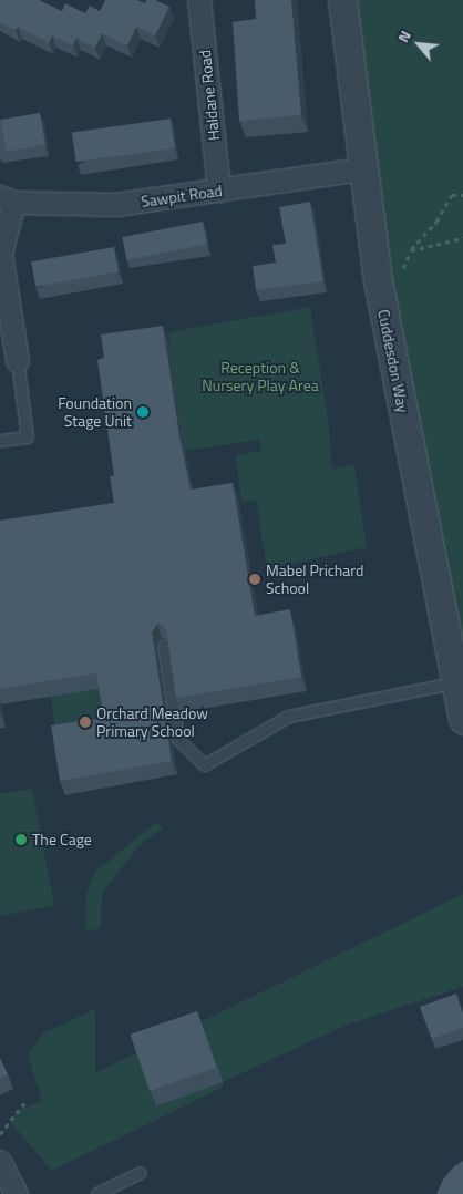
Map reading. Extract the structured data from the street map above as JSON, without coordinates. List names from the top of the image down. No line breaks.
{"streets":{"street":["Haldane Road","Sawpit Road","Cuddesdon Way"]},"crossings":[["Haldane Road","Sawpit Road"],["Sawpit Road","Cuddesdon Way"]],"parks":["Reception & Nursery Play Area"],"places":["Foundation Stage Unit","Mabel Prichard School","Orchard Meadow Primary School","The Cage"],"north":"top left"}
